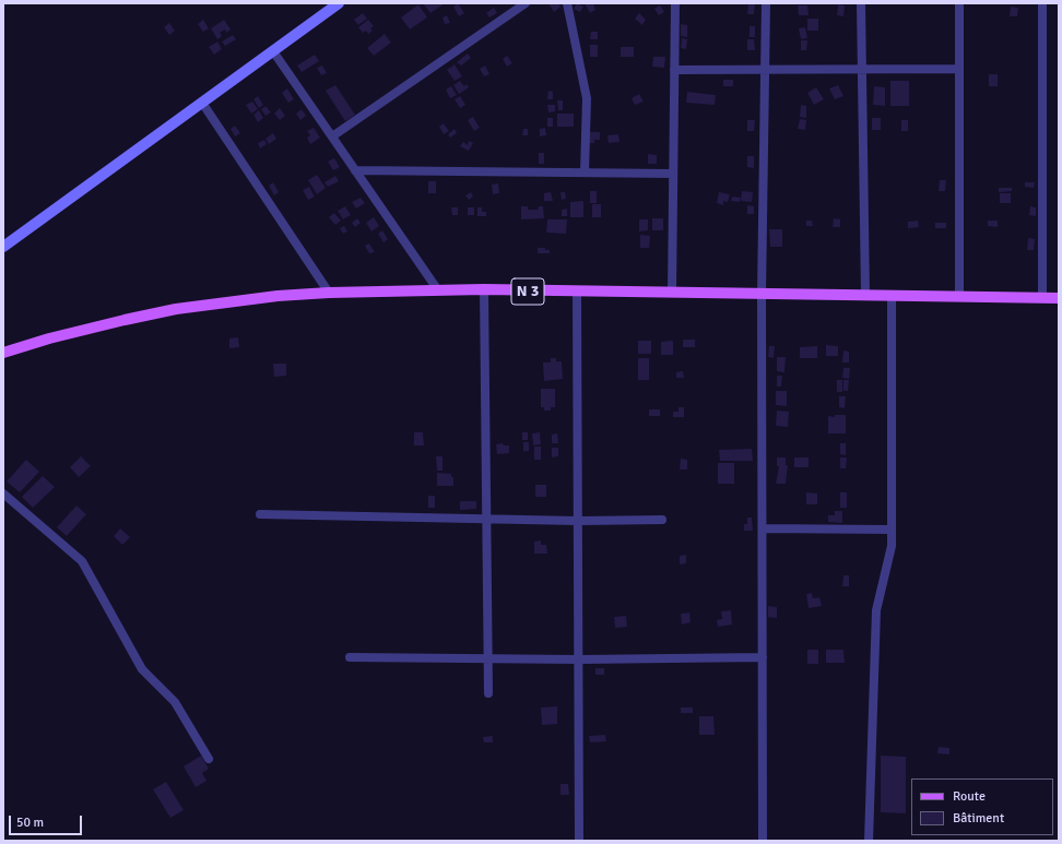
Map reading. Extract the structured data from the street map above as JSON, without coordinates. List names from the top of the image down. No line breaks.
{"streets":{"main road":["N 3"]},"legend":["Route","Bâtiment"],"scale_bar":"50 m"}
